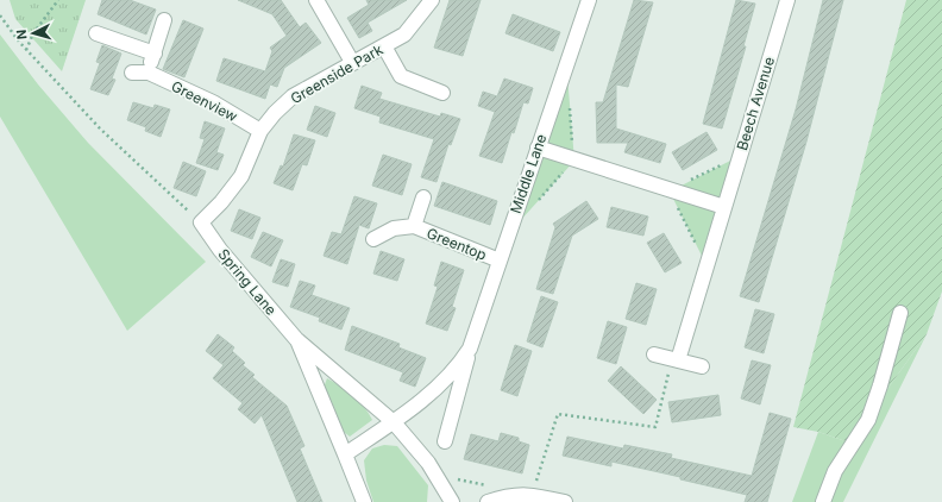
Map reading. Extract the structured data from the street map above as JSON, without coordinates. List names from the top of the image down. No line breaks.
{"streets":{"street":["Greenside Park","Greenview","Beech Avenue","Middle Lane","Greentop","Spring Lane"]},"crossings":[["Greenside Park","Greenview"],["Greenside Park","Spring Lane"],["Middle Lane","Greentop"],["Middle Lane","Spring Lane"]],"north":"left"}
